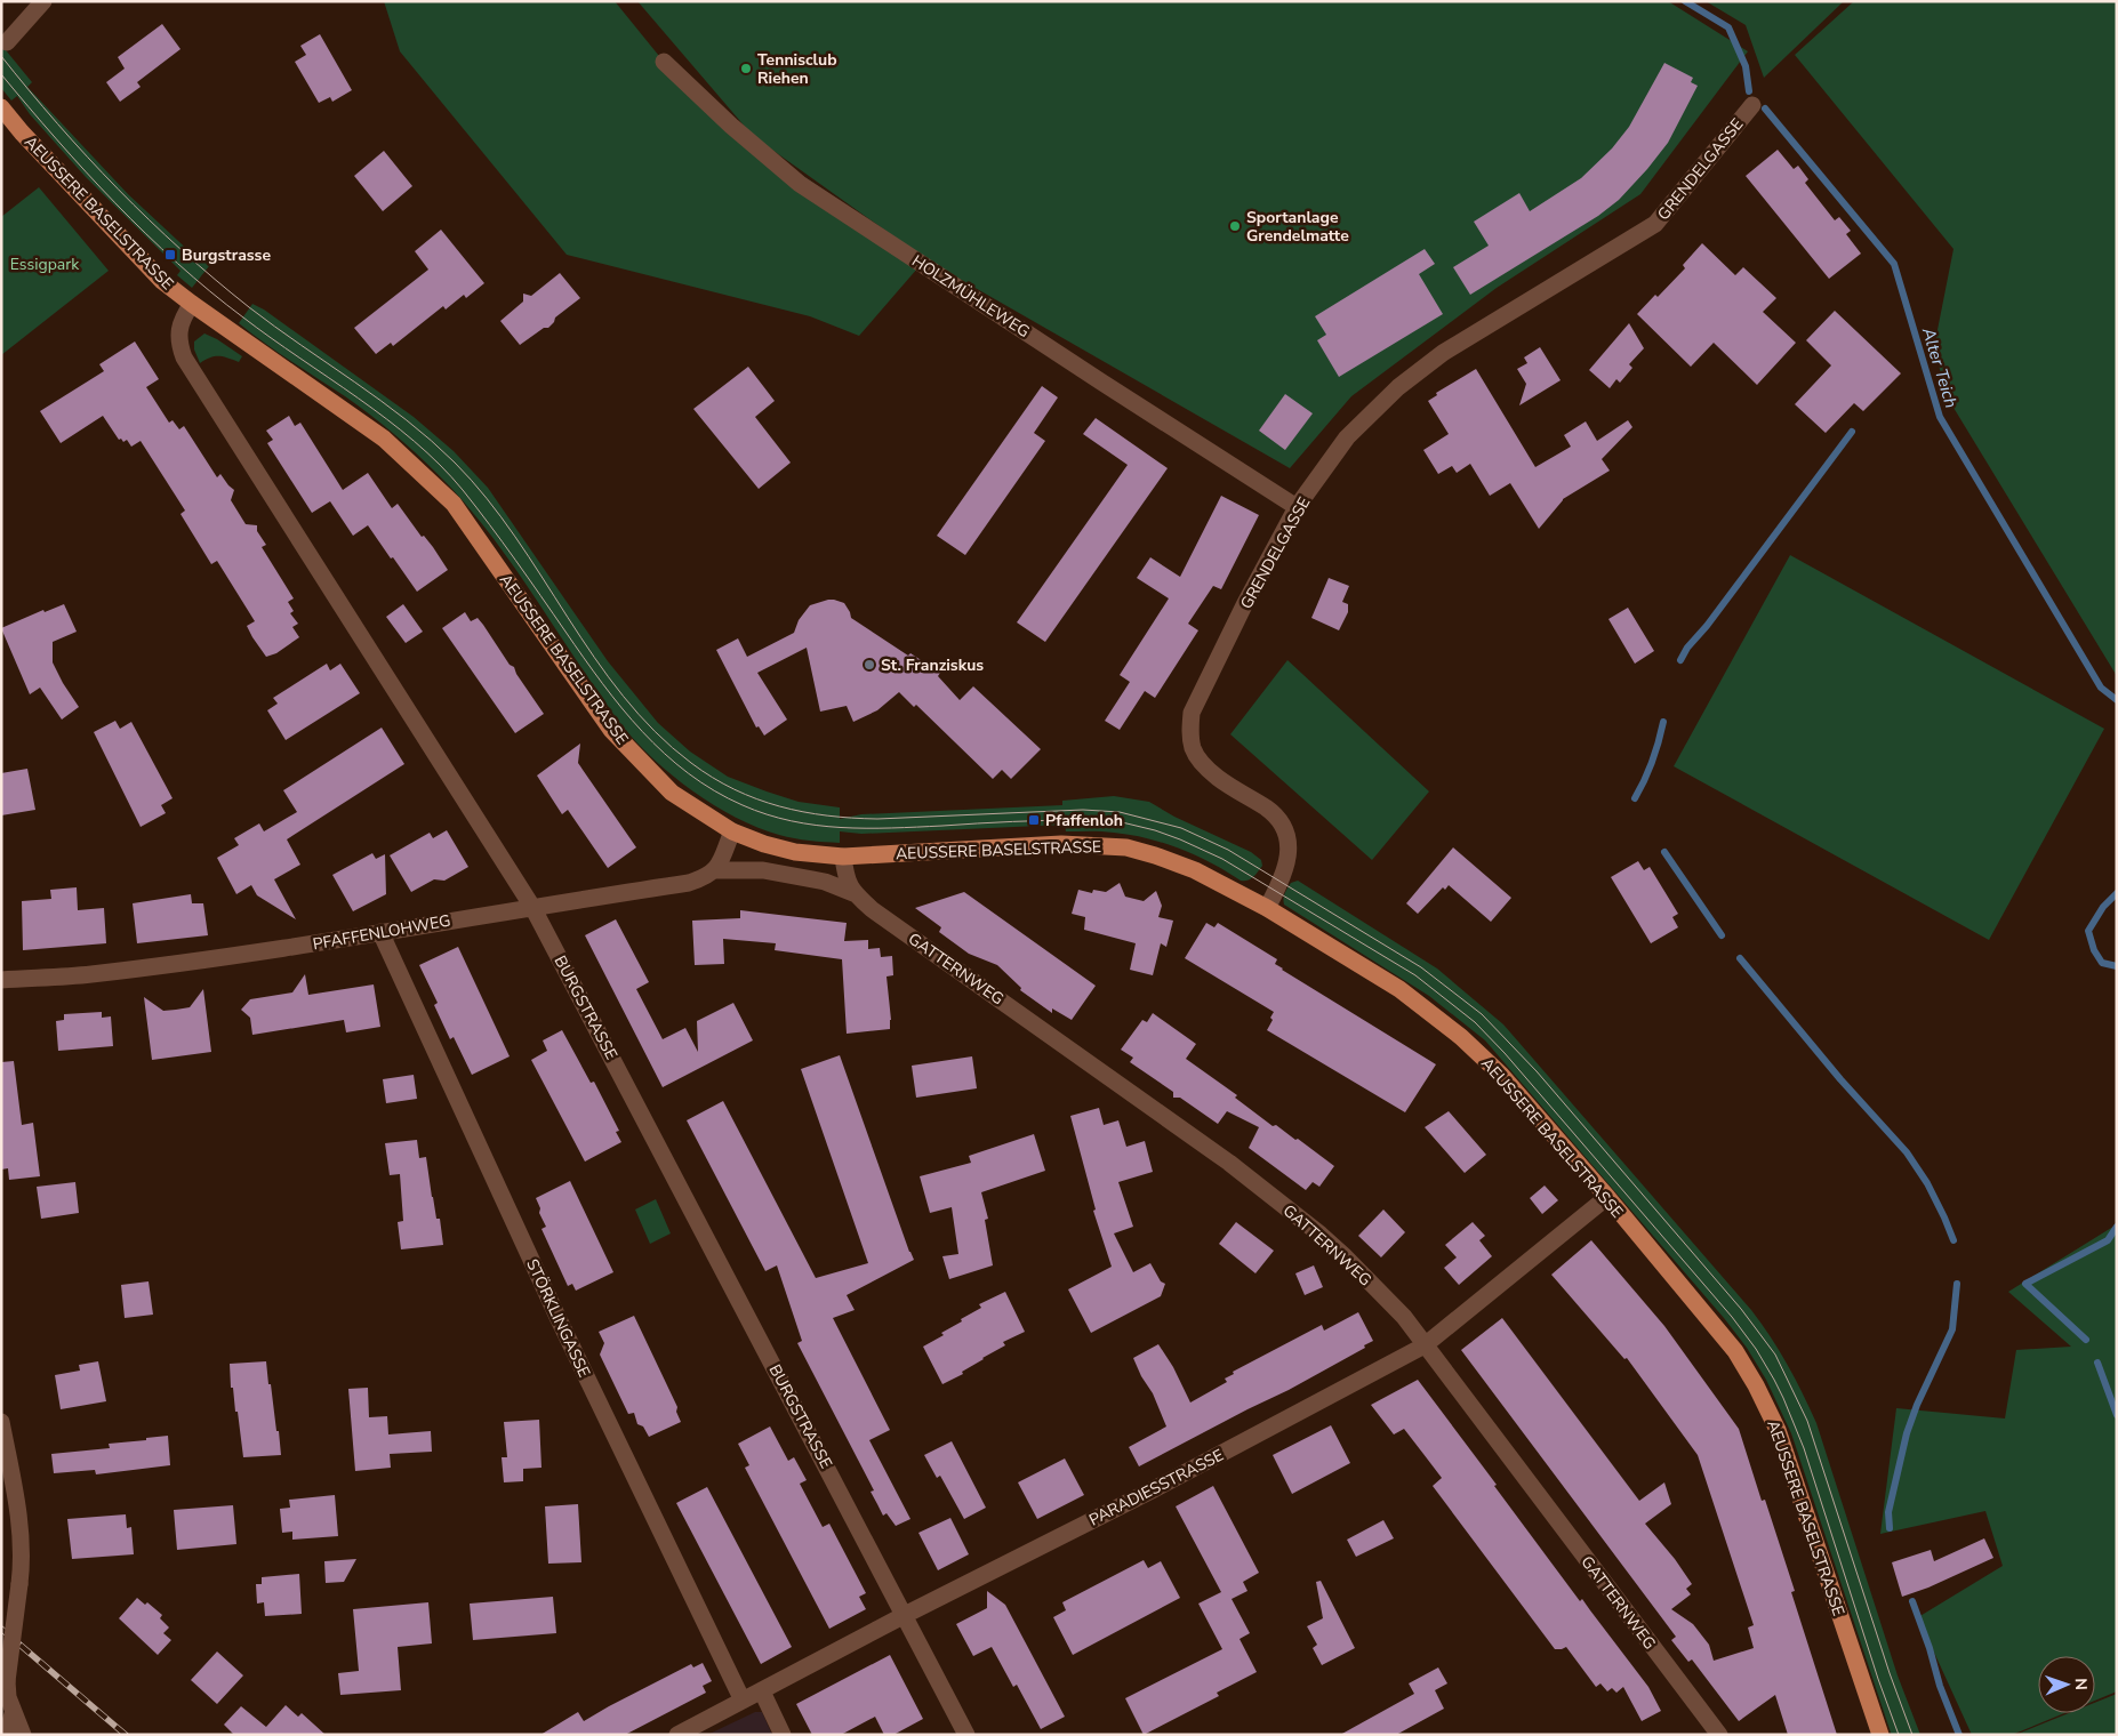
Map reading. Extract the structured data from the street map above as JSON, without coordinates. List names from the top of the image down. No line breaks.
{"streets":{"main road":["AEUSSERE BASELSTRASSE"],"street":["GRENDELGASSE","HOLZMÜHLEWEG","PFAFFENLOHWEG","GATTERNWEG","BURGSTRASSE","STÖRKLINGASSE","PARADIESSTRASSE"]},"crossings":[["GRENDELGASSE","AEUSSERE BASELSTRASSE"],["GRENDELGASSE","HOLZMÜHLEWEG"],["AEUSSERE BASELSTRASSE","BURGSTRASSE"],["AEUSSERE BASELSTRASSE","PARADIESSTRASSE"],["PFAFFENLOHWEG","BURGSTRASSE"],["PFAFFENLOHWEG","STÖRKLINGASSE"],["GATTERNWEG","PARADIESSTRASSE"],["BURGSTRASSE","PARADIESSTRASSE"],["STÖRKLINGASSE","PARADIESSTRASSE"]],"water":["Alter Teich"],"parks":["Essigpark"],"places":{"other":["Tennisclub Riehen","Sportanlage Grendelmatte","St. Franziskus"],"transit":["Burgstrasse","Pfaffenloh"]},"north":"right"}
